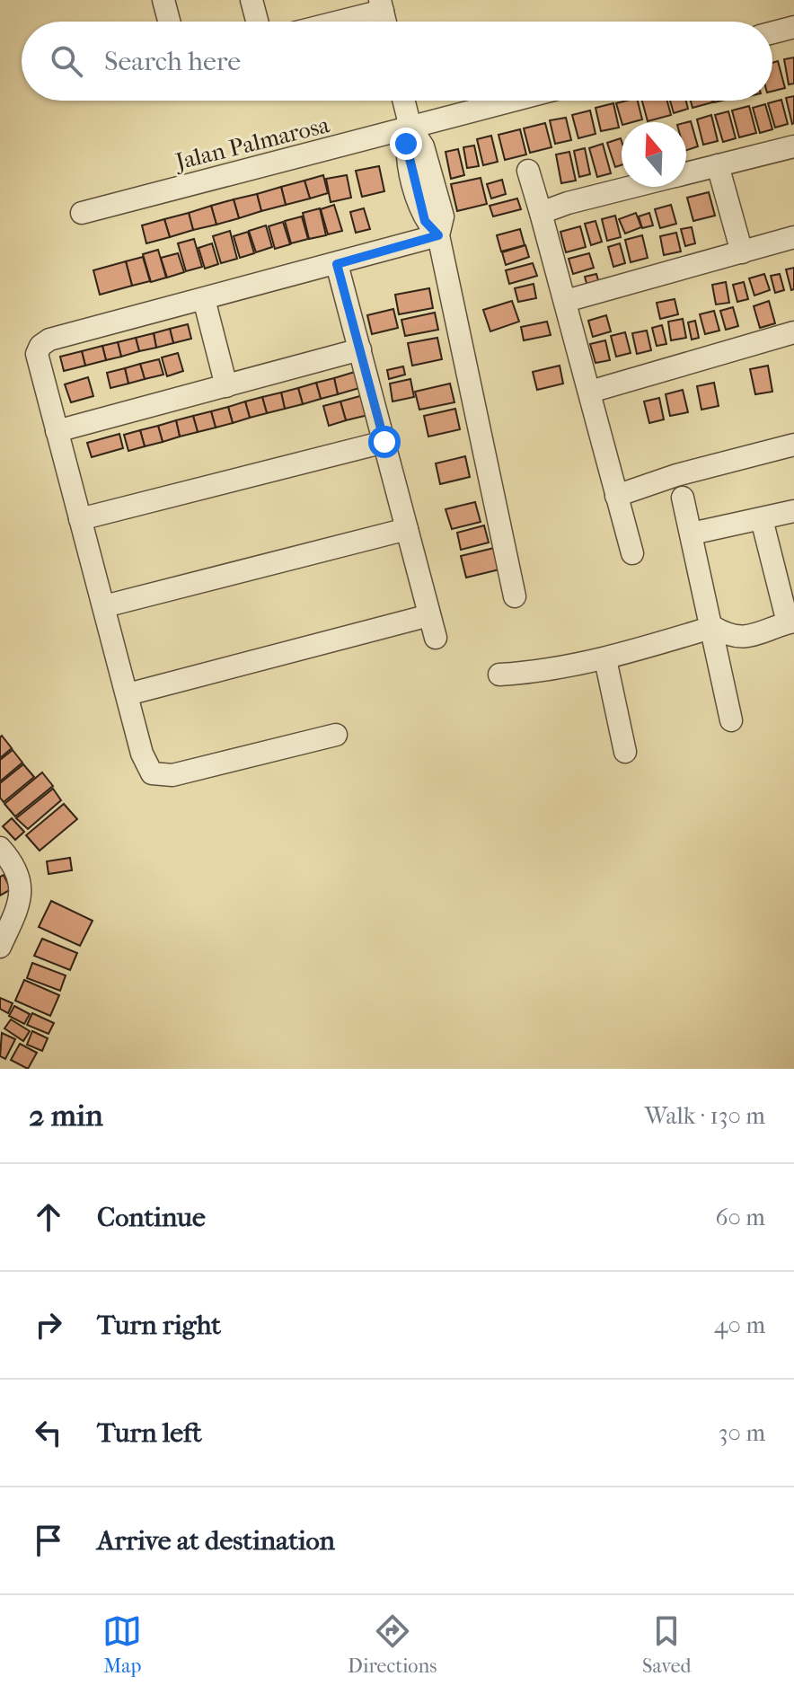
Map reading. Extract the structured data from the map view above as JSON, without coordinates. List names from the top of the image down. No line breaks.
{"streets":{"street":["Jalan Palmarosa"]},"north":"top","page":{"search":"Search here","heading":["2 min","Walk · 130 m"],"list":[["Continue","60 m"],["Turn right","40 m"],["Turn left","30 m"],"Arrive at destination"],"nav":["Map","Directions","Saved"]}}
